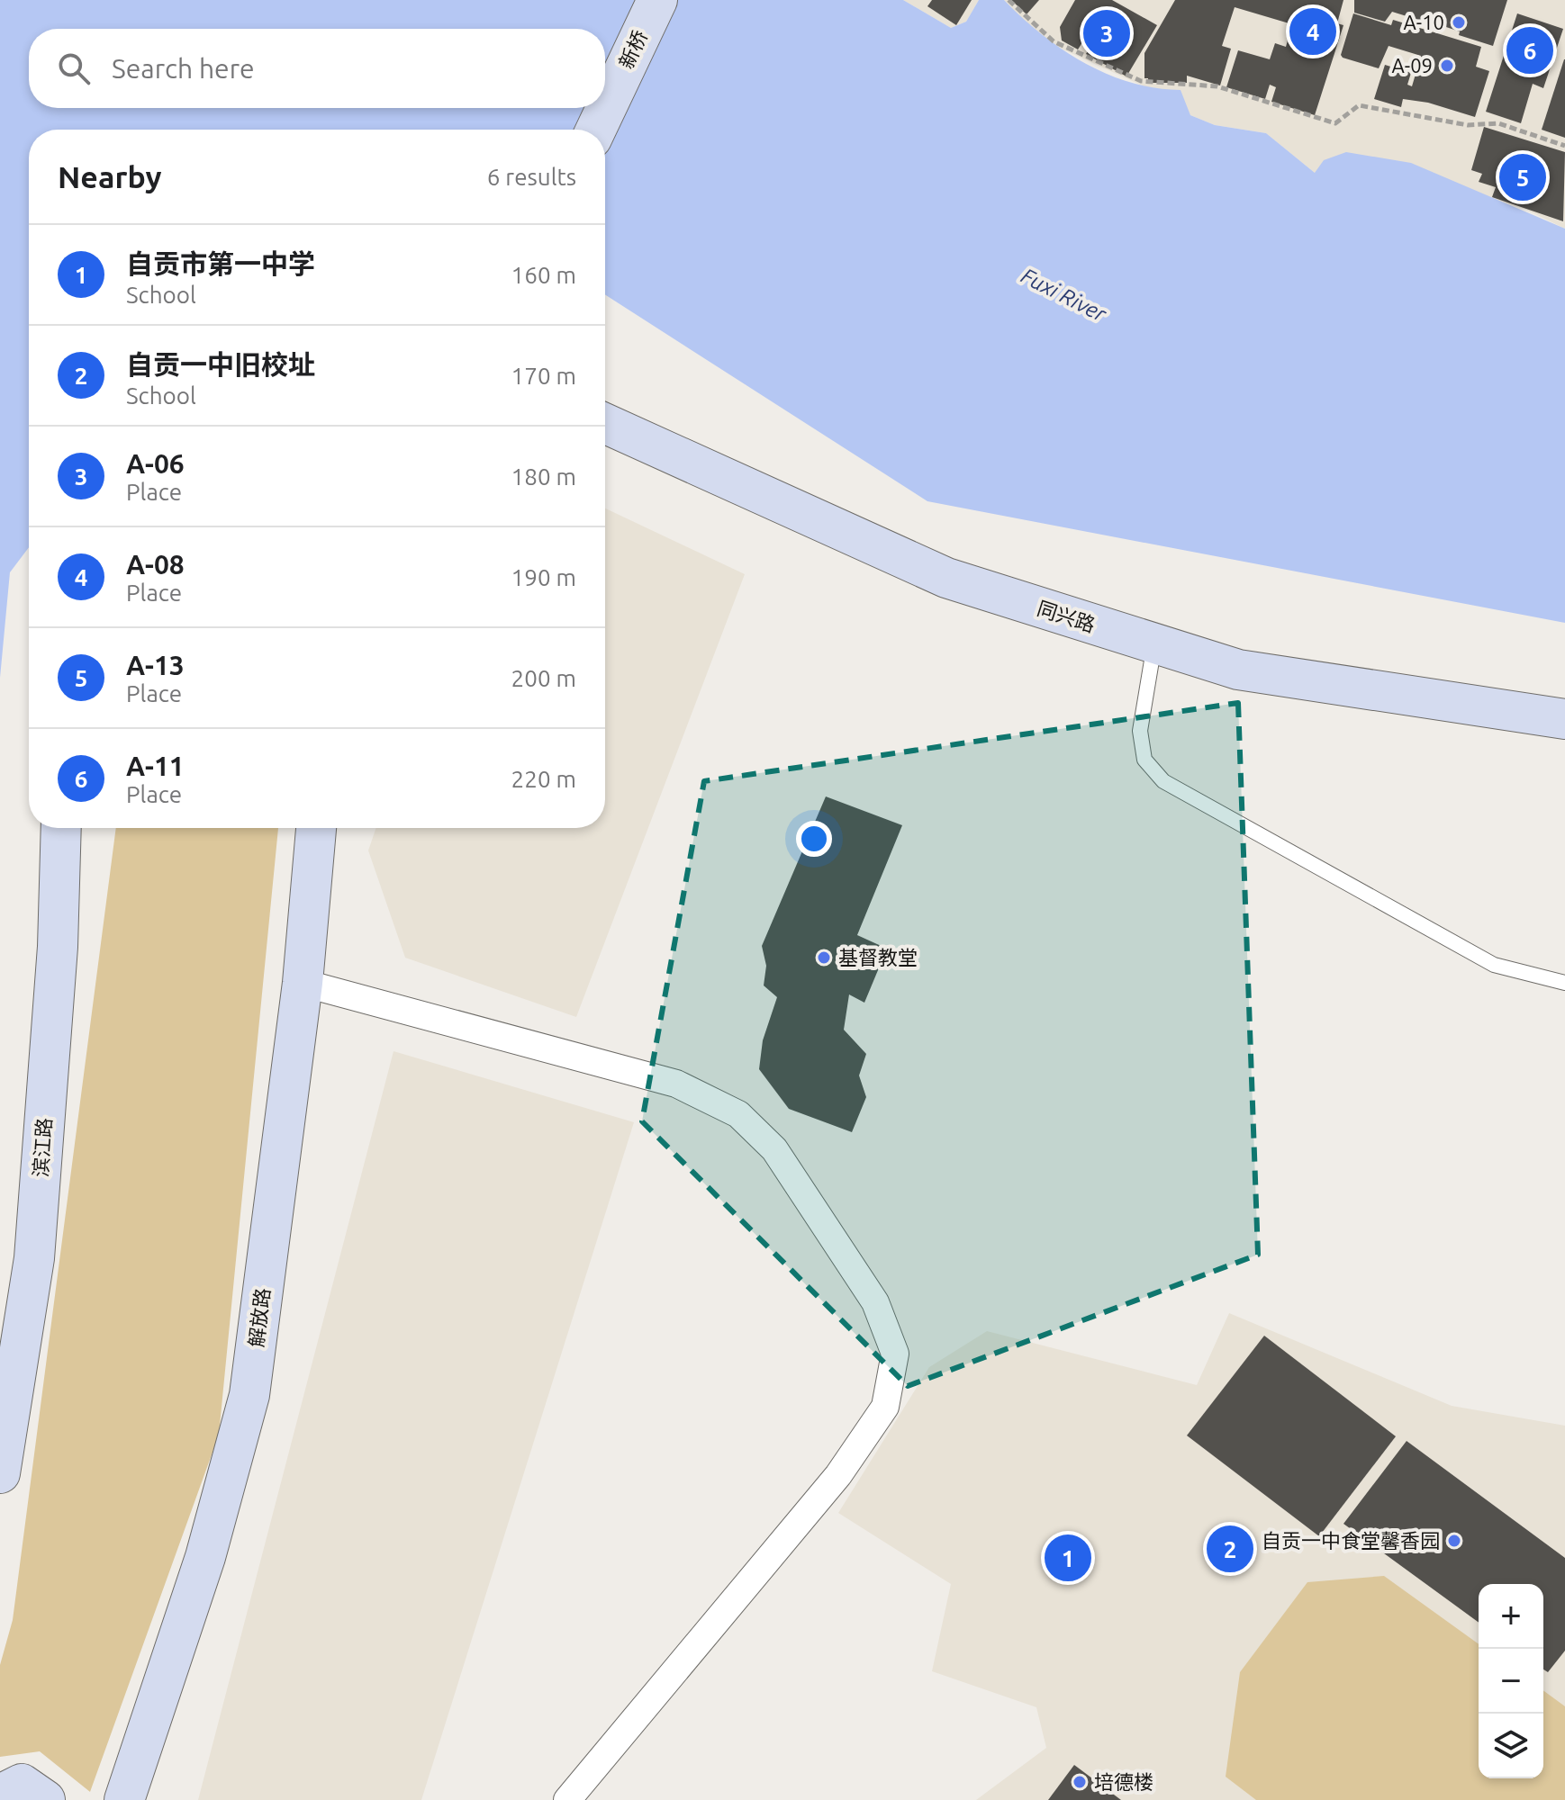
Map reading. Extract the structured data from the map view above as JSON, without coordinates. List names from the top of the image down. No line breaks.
{"streets":{"main road":["新桥","同兴路","滨江路","解放路"]},"water":["Fuxi River"],"places":["A-10","A-09","基督教堂","自贡一中食堂馨香园","培德楼"],"page":{"pins":["4","3","6","5","2","1"],"search":"Search here","heading":["Nearby","6 results"],"list":[{"mark":"1","name":"自贡市第一中学","note":"School","value":"160 m"},{"mark":"2","name":"自贡一中旧校址","note":"School","value":"170 m"},{"mark":"3","name":"A-06","note":"Place","value":"180 m"},{"mark":"4","name":"A-08","note":"Place","value":"190 m"},{"mark":"5","name":"A-13","note":"Place","value":"200 m"},{"mark":"6","name":"A-11","note":"Place","value":"220 m"}],"map_buttons":["+","−"]}}
